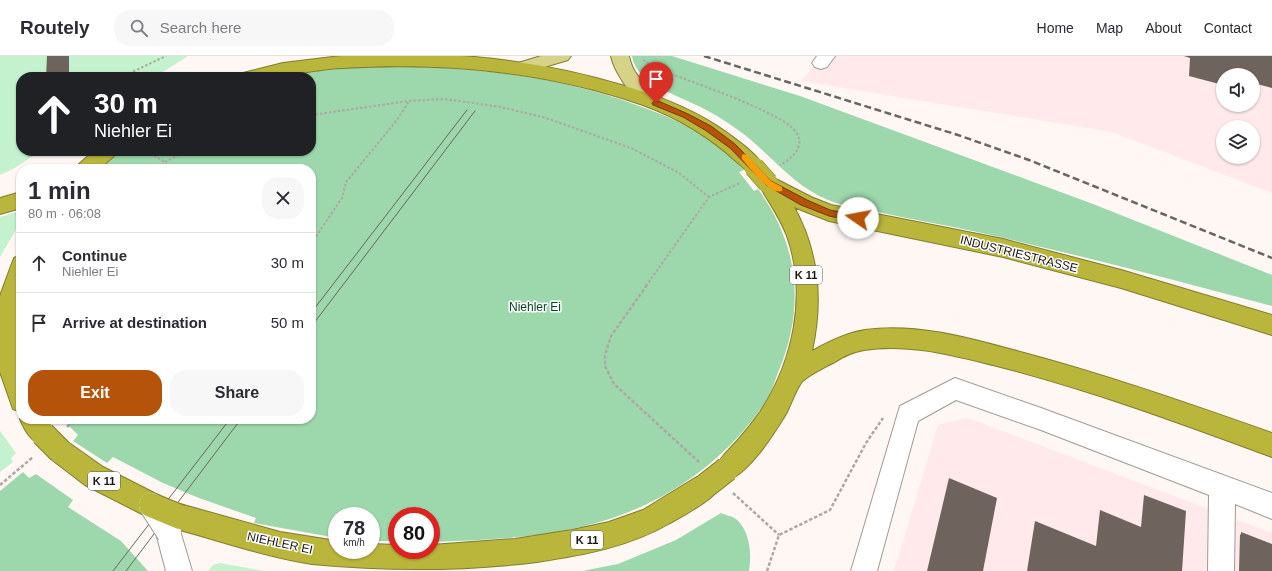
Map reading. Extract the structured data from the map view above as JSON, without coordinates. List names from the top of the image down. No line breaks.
{"streets":{"highway":["INDUSTRIESTRASSE","K 11","NIEHLER EI"]},"crossings":[["INDUSTRIESTRASSE","NIEHLER EI"],["K 11","NIEHLER EI"]],"parks":["Niehler Ei"],"page":{"header":"Routely","search":"Search here","nav":["Home","Map","About","Contact"],"turn":["30 m","Niehler Ei"],"heading":["1 min","80 m · 06:08"],"list":[{"name":"Continue","note":"Niehler Ei","value":"30 m"},{"name":"Arrive at destination","value":"50 m"}],"buttons":["Exit","Share"],"speed":"78 km/h","limit":"80"}}
